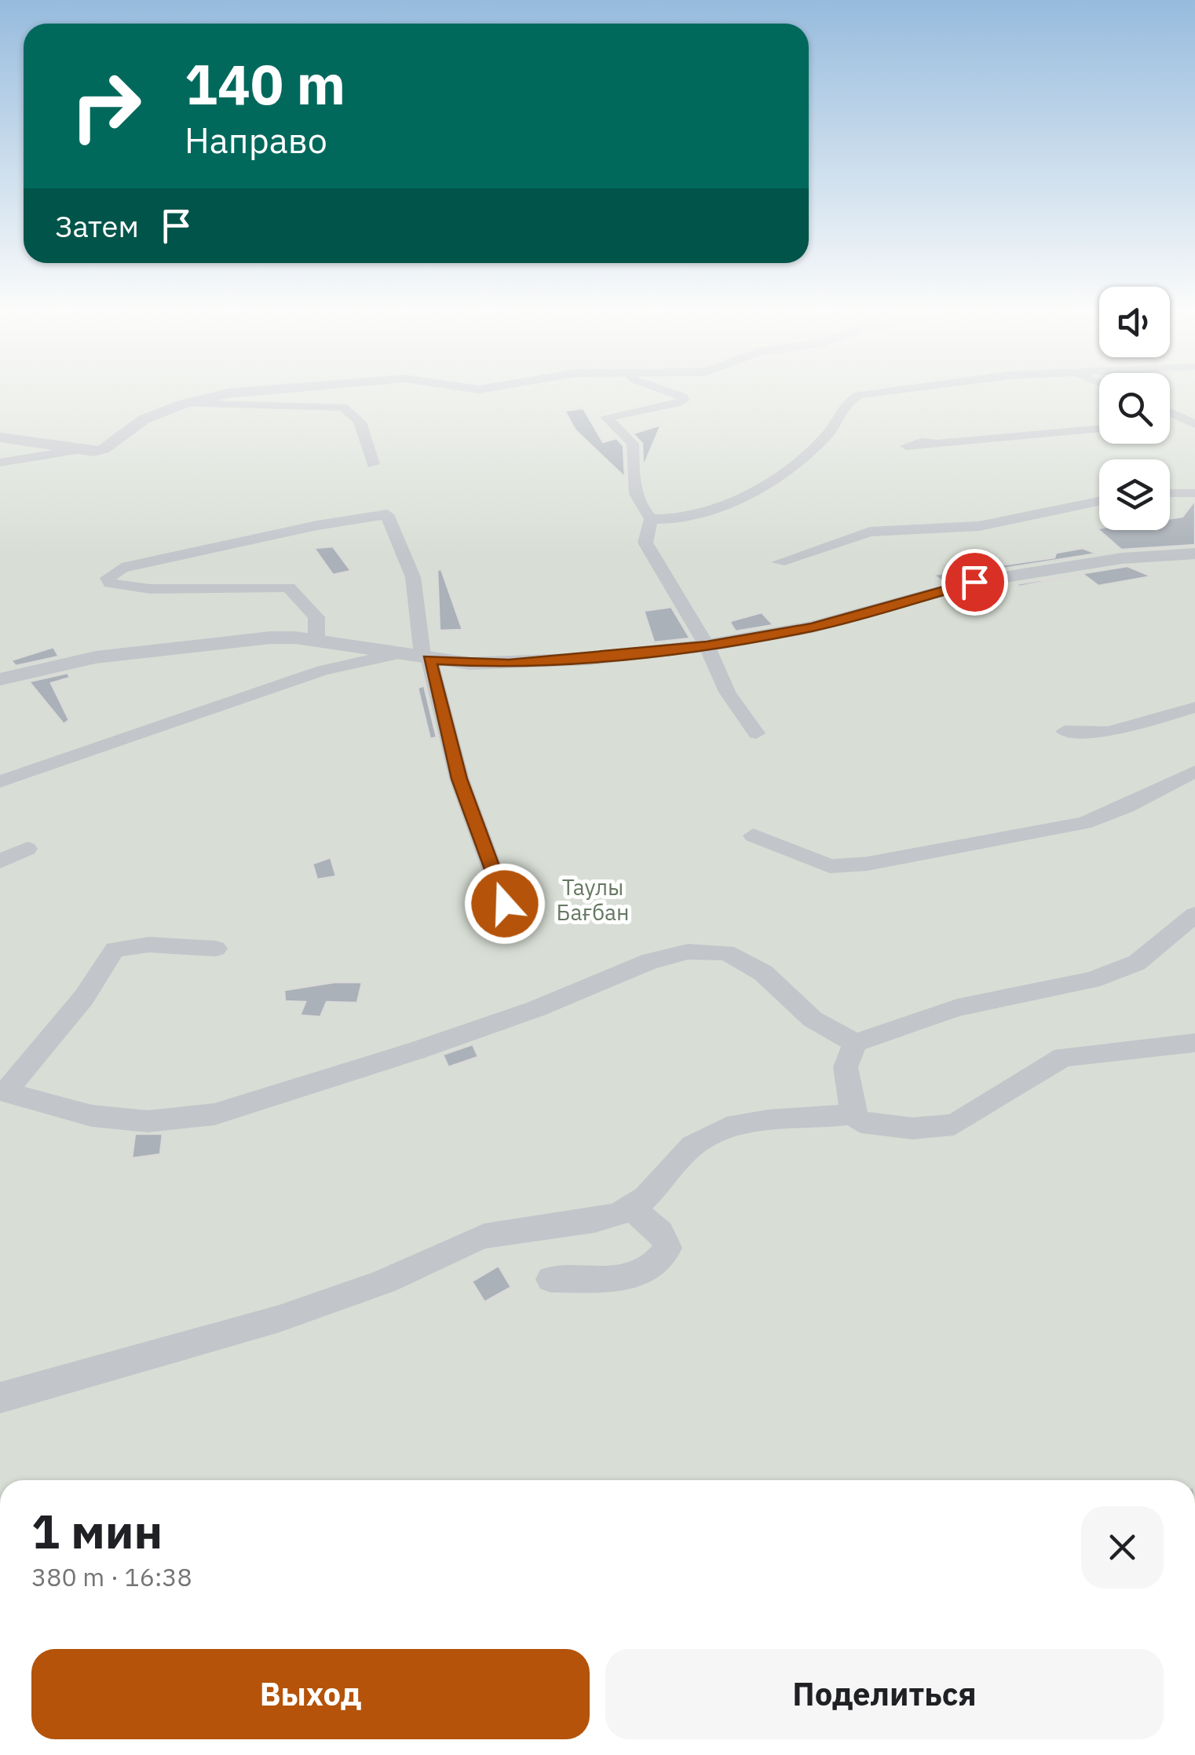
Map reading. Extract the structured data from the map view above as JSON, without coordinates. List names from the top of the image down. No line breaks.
{"parks":["Таулы Бағбан"],"page":{"turn":["140 m","Направо"],"then":"Затем","heading":["1 мин","380 m · 16:38"],"buttons":["Выход","Поделиться"]}}
